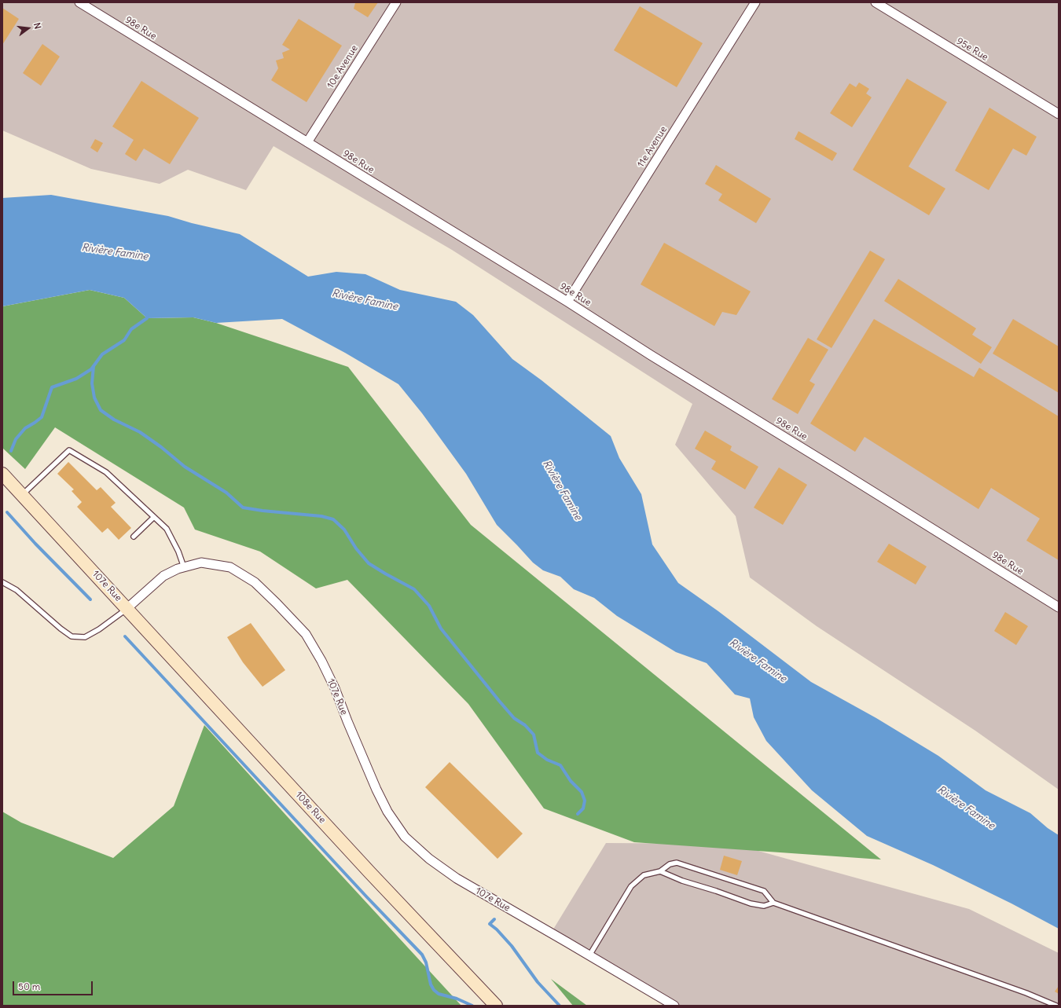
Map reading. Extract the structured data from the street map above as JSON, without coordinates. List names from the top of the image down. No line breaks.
{"streets":{"main road":["107e Rue","108e Rue"],"street":["98e Rue","95e Rue","10e Avenue","11e Avenue"]},"crossings":[["98e Rue","10e Avenue"],["98e Rue","11e Avenue"],["107e Rue","108e Rue"]],"water":["Rivière Famine"],"scale_bar":"50 m","north":"right"}
